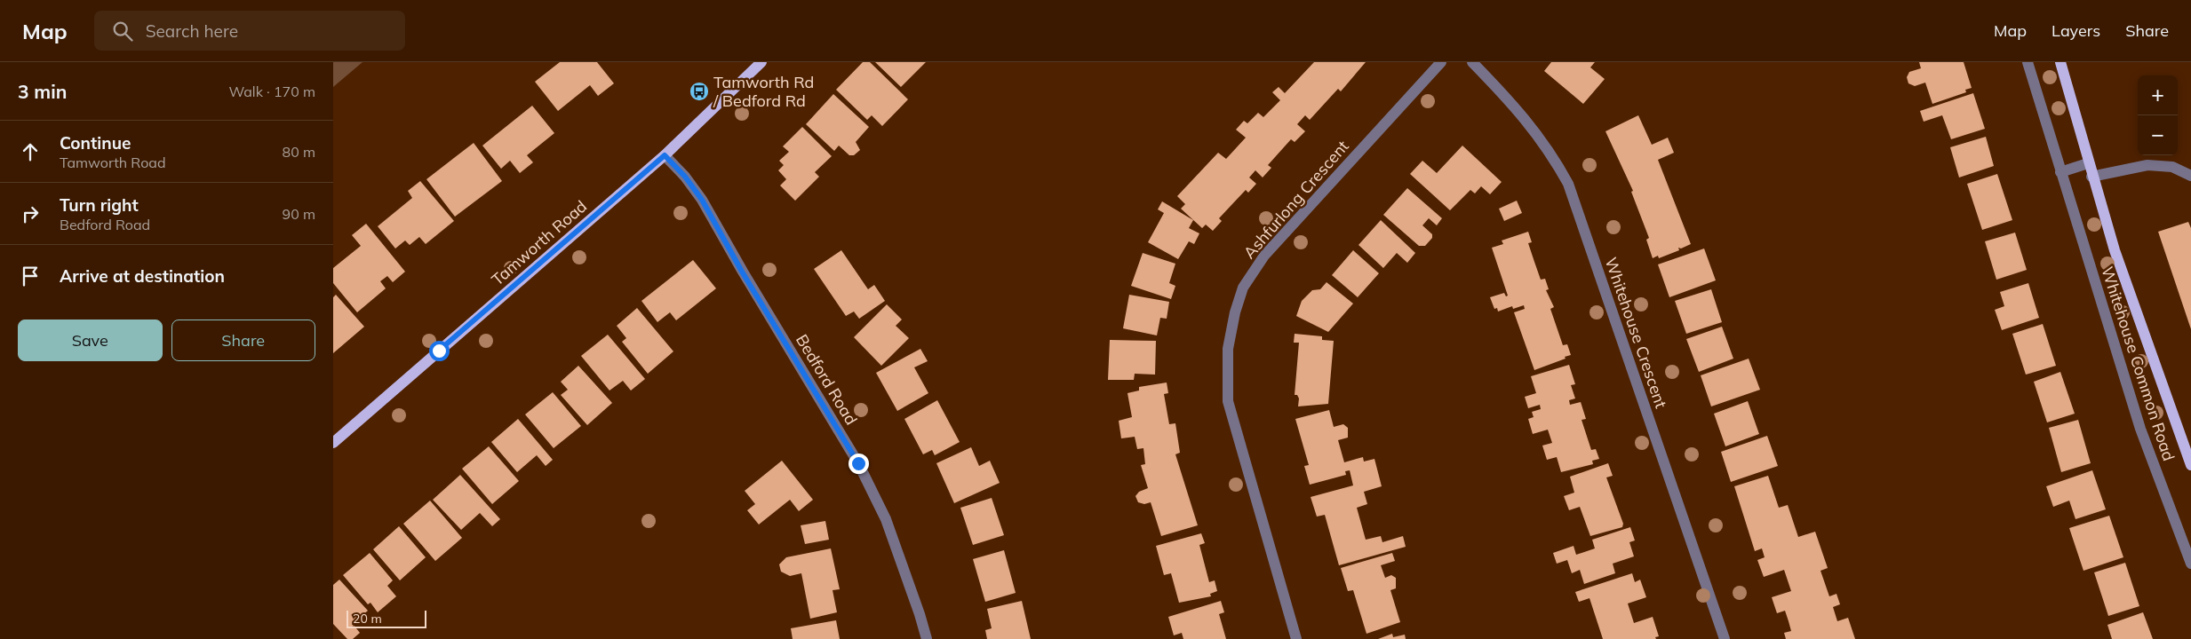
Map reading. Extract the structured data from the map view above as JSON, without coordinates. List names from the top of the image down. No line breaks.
{"streets":{"main road":["Tamworth Road","Whitehouse Common Road"],"street":["Ashfurlong Crescent","Whitehouse Crescent","Bedford Road"]},"crossings":[["Tamworth Road","Bedford Road"]],"places":{"bus stop":["Tamworth Rd / Bedford Rd"]},"scale_bar":"20 m","page":{"header":"Map","search":"Search here","nav":["Map","Layers","Share"],"heading":["3 min","Walk · 170 m"],"map_buttons":["+","−"],"list":[["Continue","Tamworth Road","80 m"],["Turn right","Bedford Road","90 m"],"Arrive at destination"],"buttons":["Save","Share"],"scale":"20 m"}}
